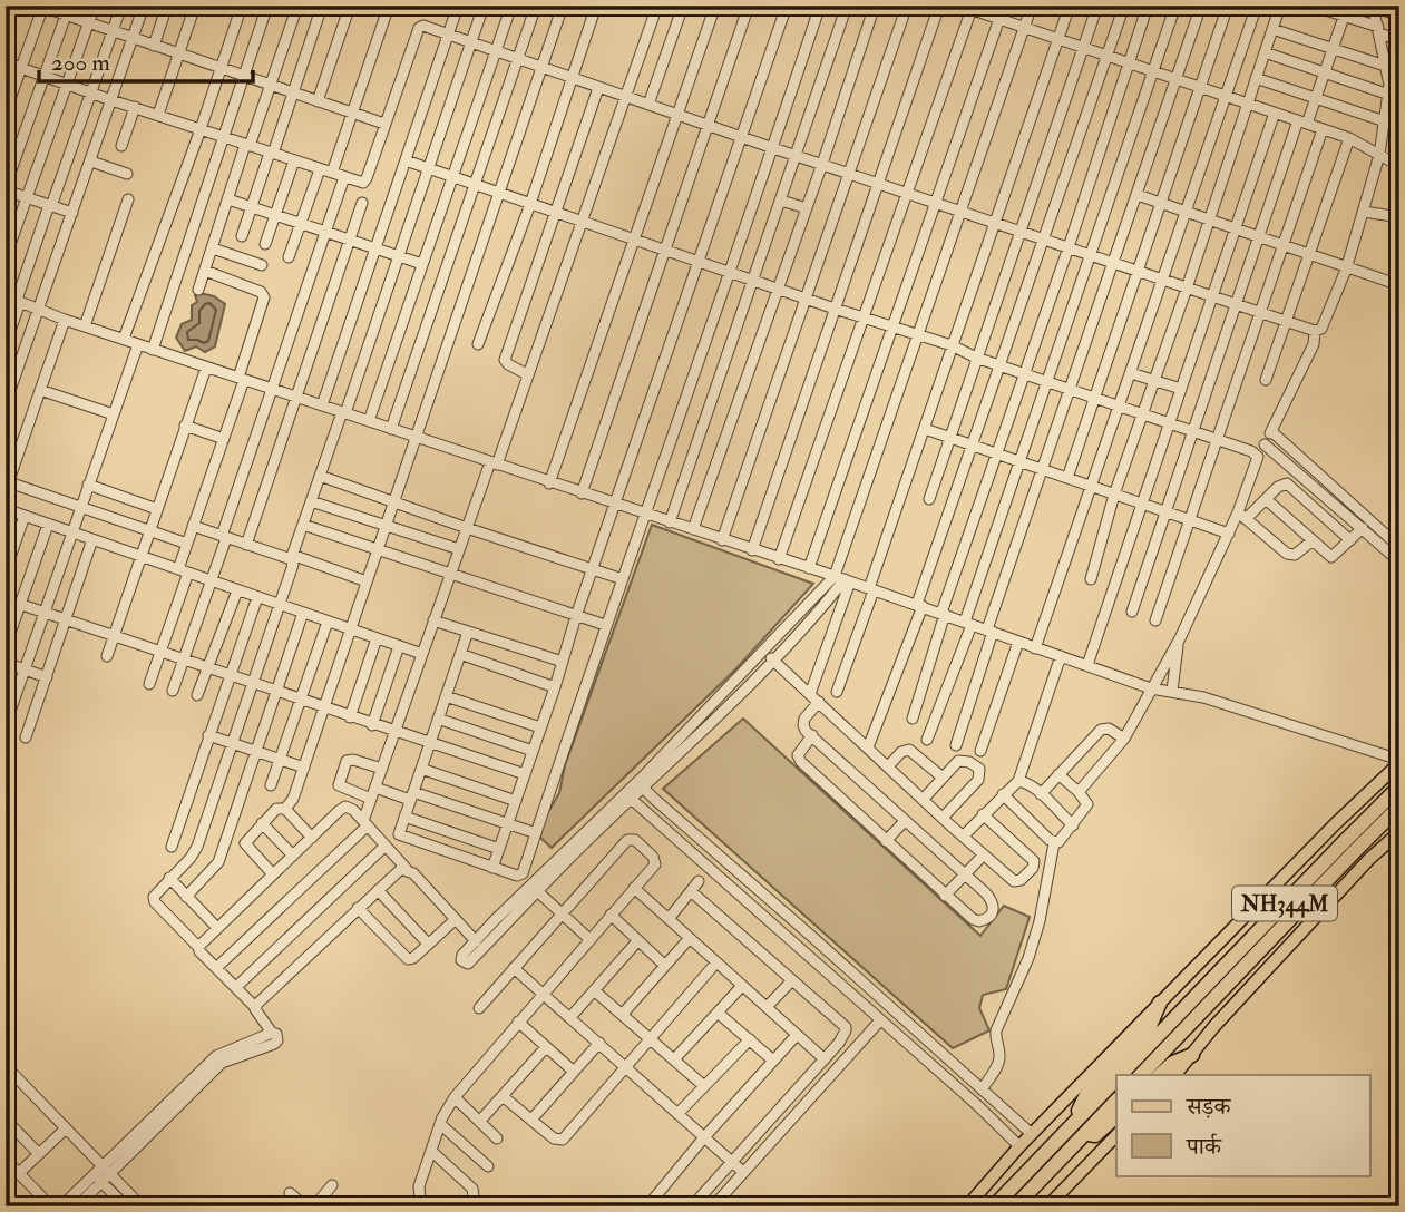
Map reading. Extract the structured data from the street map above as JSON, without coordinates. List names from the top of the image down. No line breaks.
{"streets":{"highway":["NH344M"]},"legend":["सड़क","पार्क"],"scale_bar":"200 m"}
